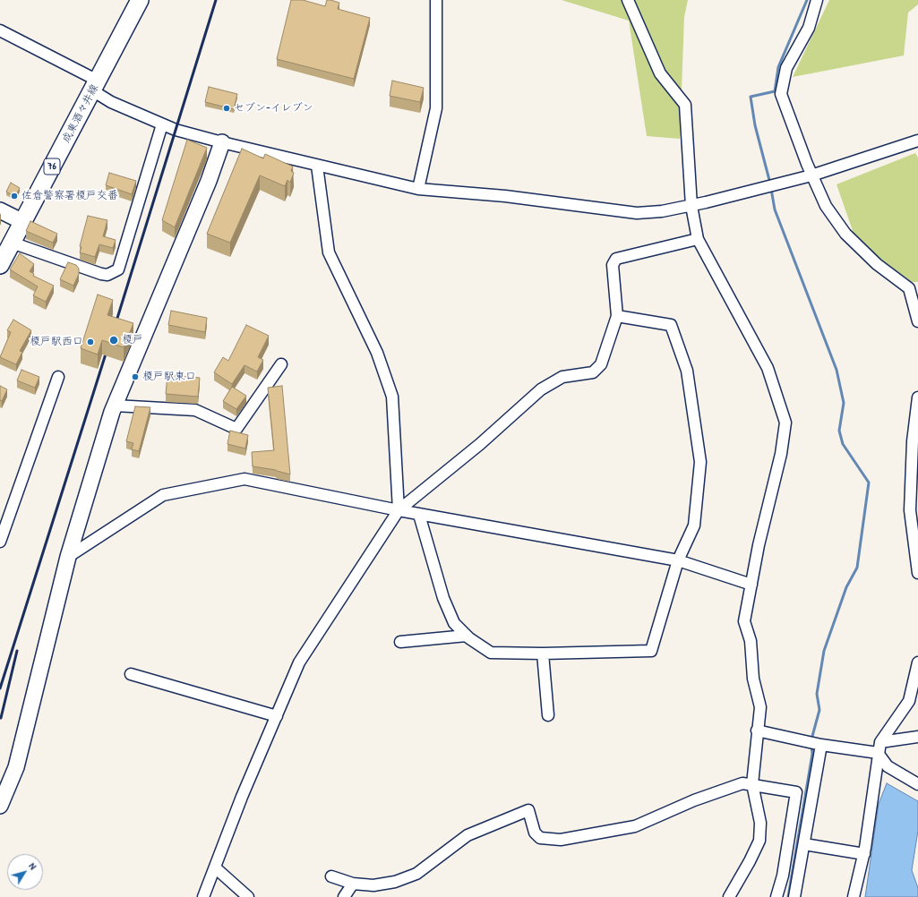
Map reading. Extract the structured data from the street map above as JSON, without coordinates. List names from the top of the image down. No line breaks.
{"streets":{"main road":["成東酒々井線","76"]},"places":["セブン-イレブン","佐倉警察署榎戸交番","榎戸","榎戸駅西口","榎戸駅東口"],"north":"top right"}
